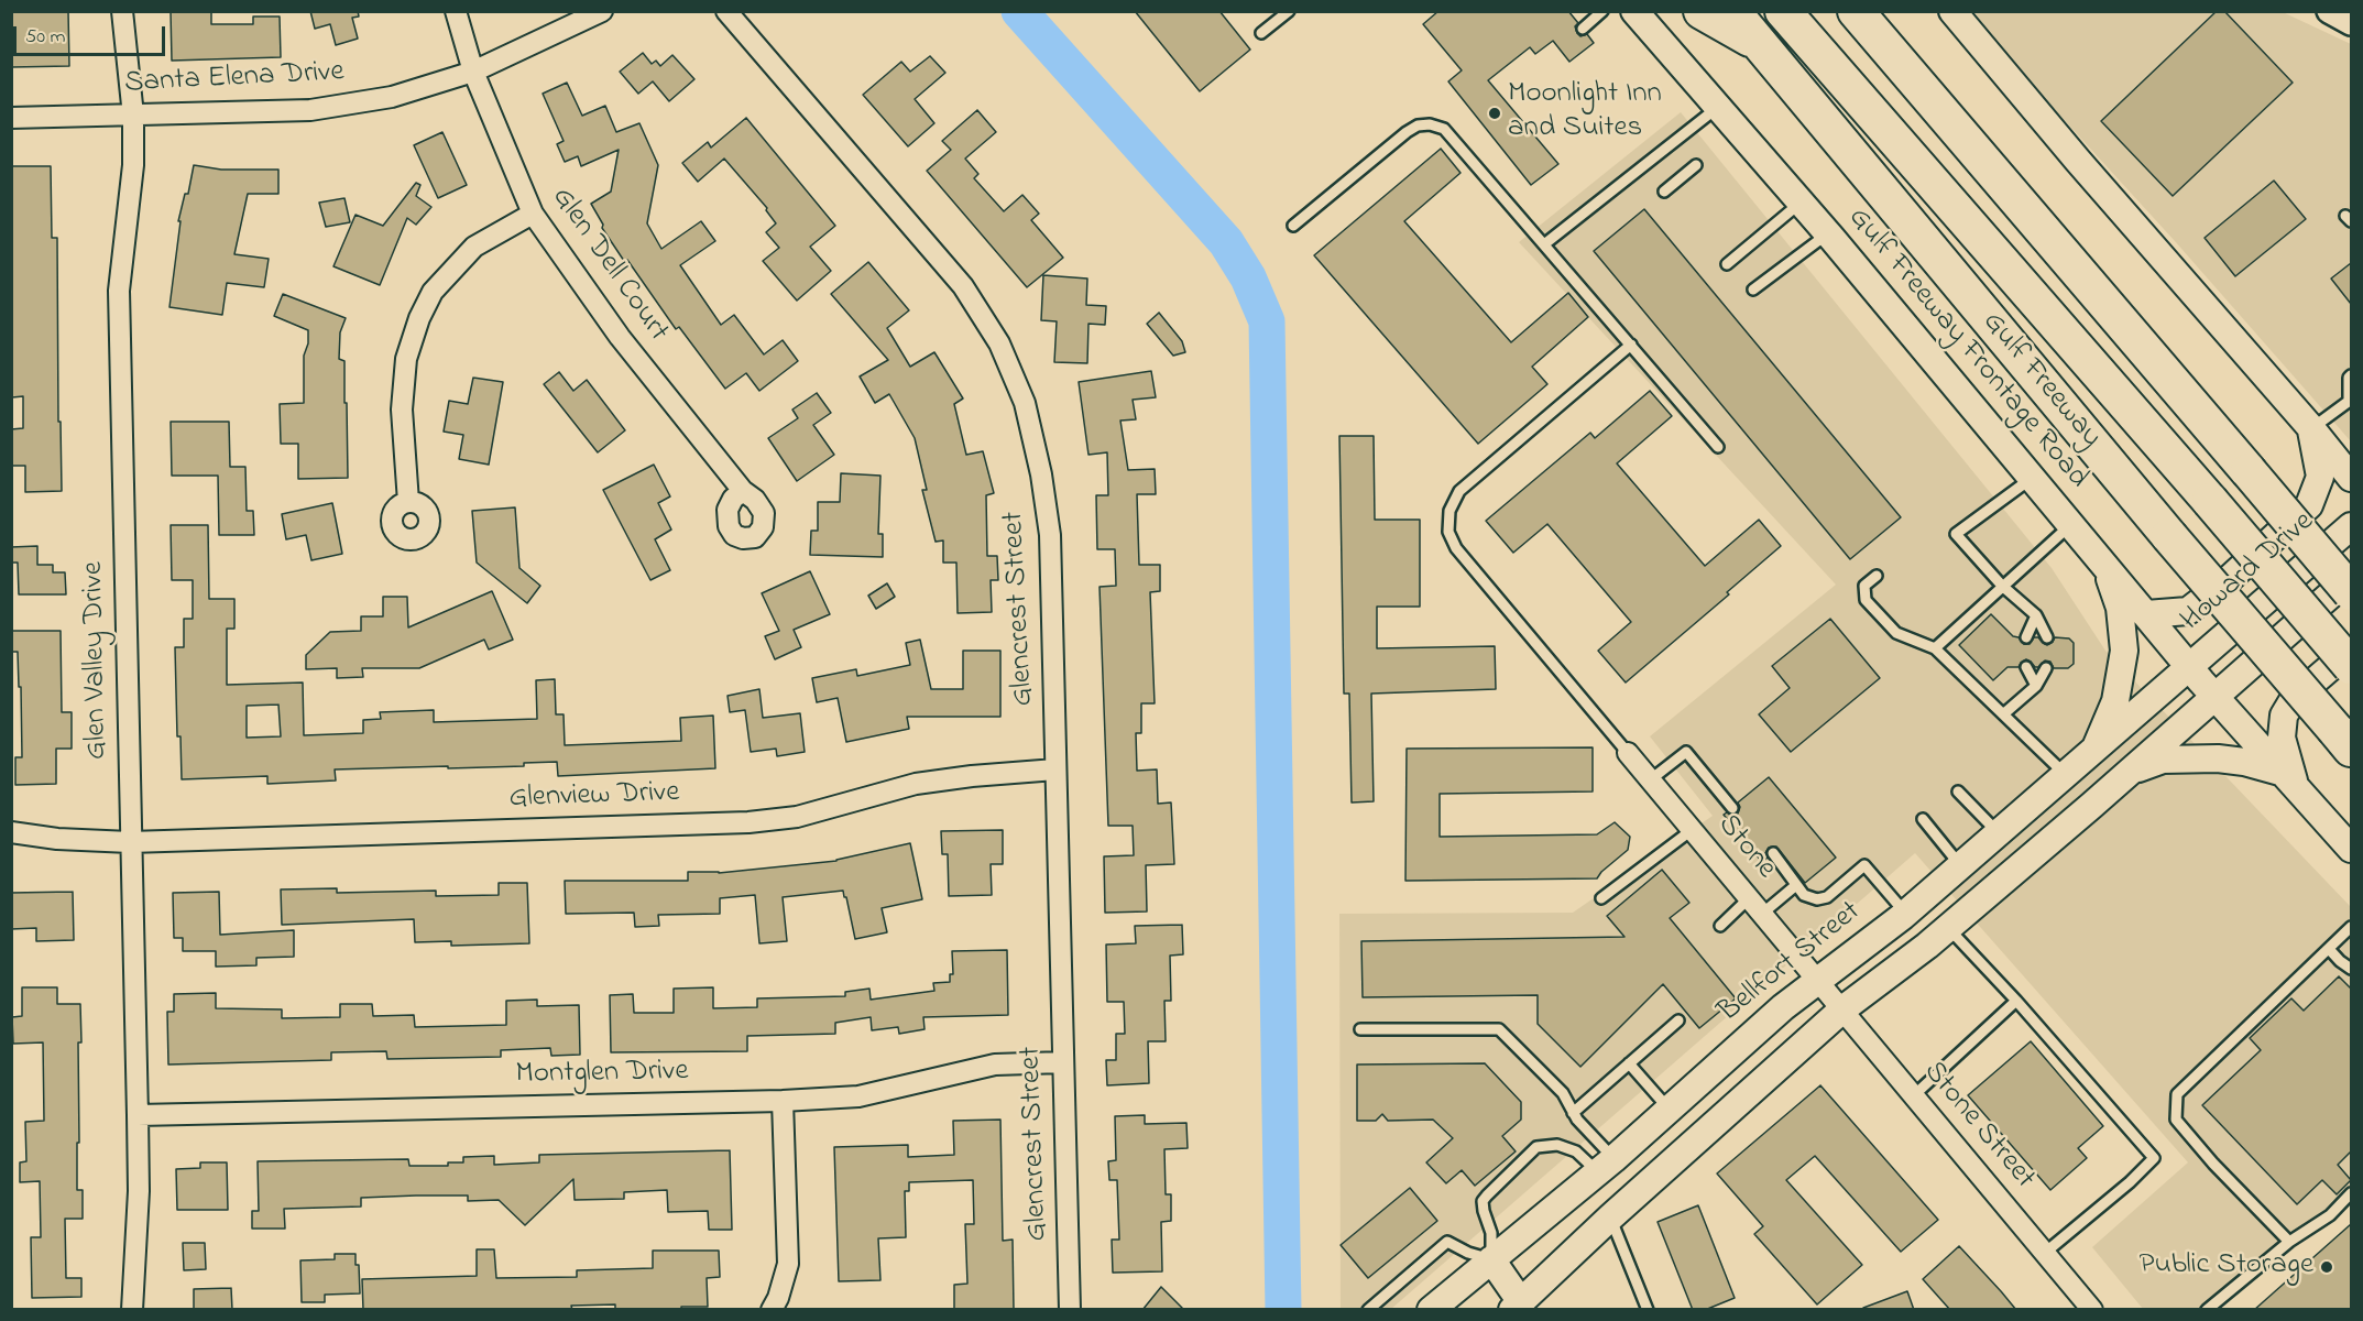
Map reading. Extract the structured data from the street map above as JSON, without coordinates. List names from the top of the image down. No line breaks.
{"streets":{"highway":["Gulf Freeway"],"main road":["Gulf Freeway Frontage Road","Howard Drive","Bellfort Street"],"street":["Santa Elena Drive","Glen Dell Court","Glencrest Street","Glen Valley Drive","Glenview Drive","Stone","Montglen Drive","Stone Street"]},"crossings":[["Santa Elena Drive","Glen Dell Court"],["Santa Elena Drive","Glen Valley Drive"],["Gulf Freeway Frontage Road","Howard Drive"],["Gulf Freeway Frontage Road","Bellfort Street"],["Howard Drive","Bellfort Street"],["Glencrest Street","Glenview Drive"],["Glencrest Street","Montglen Drive"],["Glen Valley Drive","Glenview Drive"],["Glen Valley Drive","Montglen Drive"],["Stone","Bellfort Street"],["Stone","Stone Street"],["Bellfort Street","Stone Street"]],"places":["Moonlight Inn and Suites","Public Storage"],"scale_bar":"50 m"}
